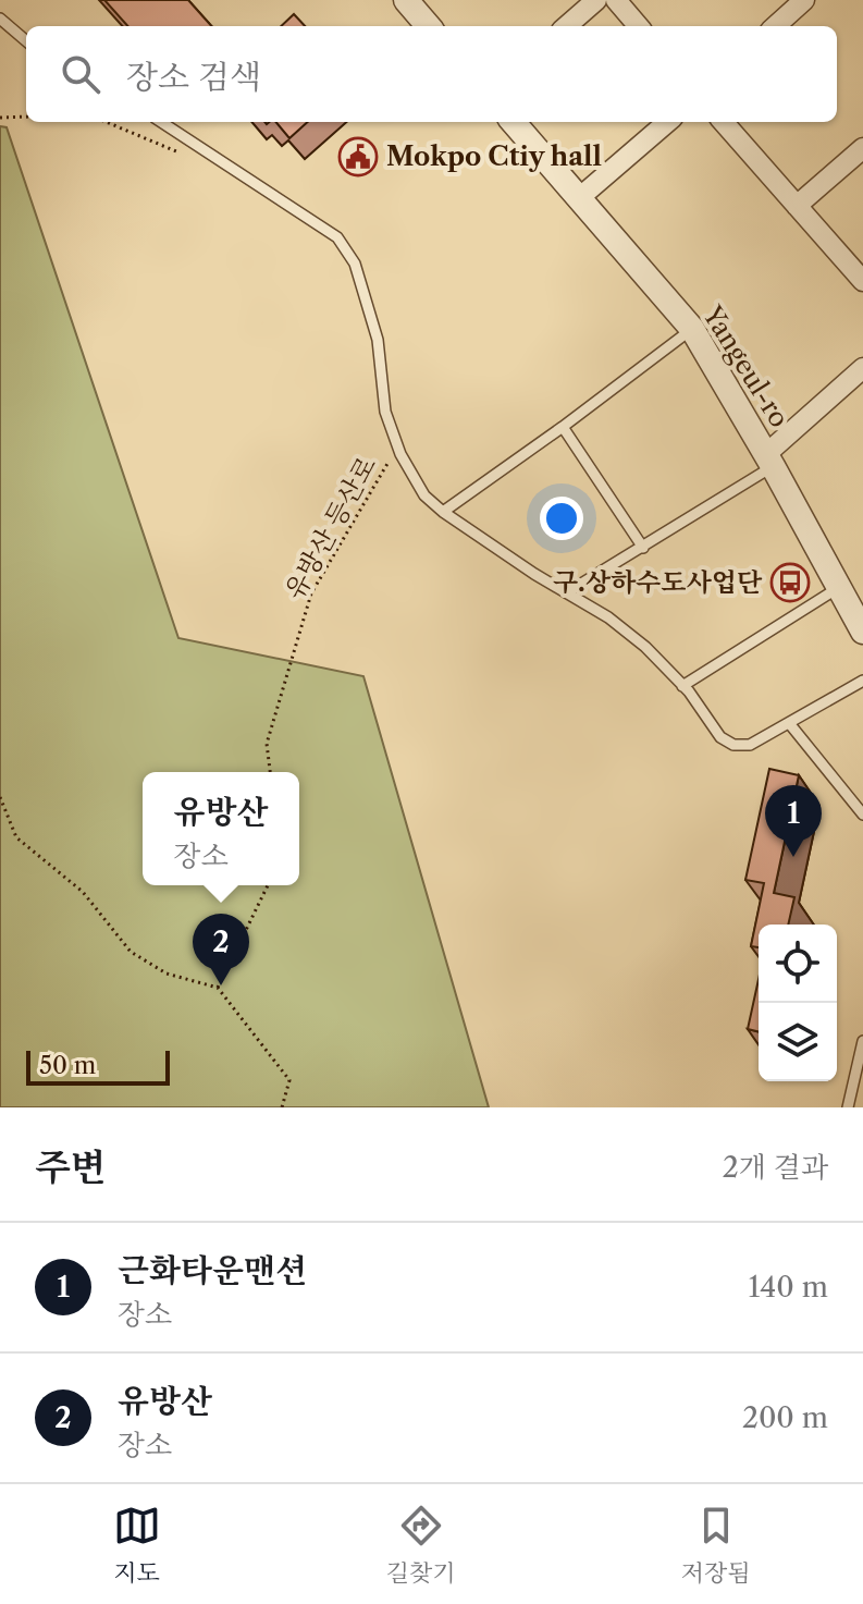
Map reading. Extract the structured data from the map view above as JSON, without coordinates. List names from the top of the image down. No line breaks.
{"streets":{"street":["Yangeul-ro"],"path":["유방산 등산로"]},"places":{"public building":["Mokpo Ctiy hall"],"bus stop":["구.상하수도사업단"]},"scale_bar":"50 m","page":{"search":"장소 검색","popup":["유방산","장소"],"pins":["1","2"],"scale":"50 m","heading":["주변","2개 결과"],"list":[{"mark":"1","name":"근화타운맨션","note":"장소","value":"140 m"},{"mark":"2","name":"유방산","note":"장소","value":"200 m"}],"nav":["지도","길찾기","저장됨"]}}
